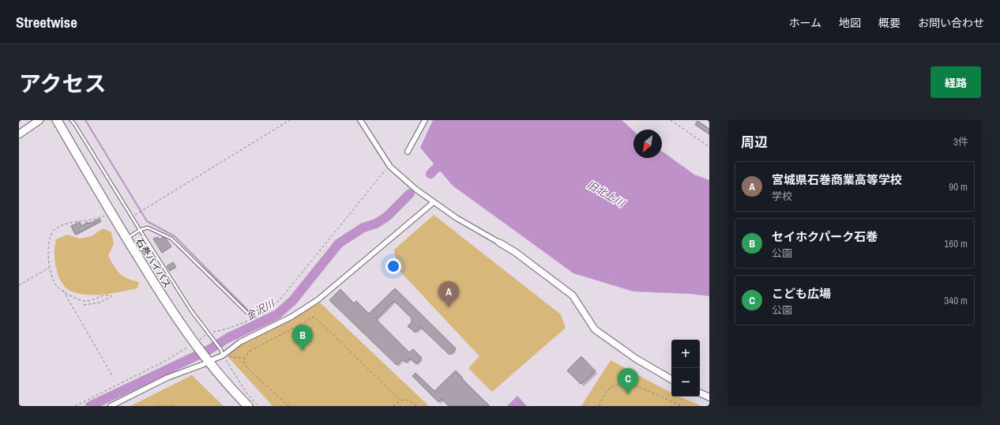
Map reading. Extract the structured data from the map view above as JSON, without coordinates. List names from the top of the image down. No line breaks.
{"streets":{"highway":["石巻バイパス"]},"water":["旧北上川","金沢川"],"north":"bottom left","page":{"header":"Streetwise","nav":["ホーム","地図","概要","お問い合わせ"],"title":"アクセス","buttons":"経路","heading":["周辺","3件"],"list":[{"mark":"A","name":"宮城県石巻商業高等学校","note":"学校","value":"90 m"},{"mark":"B","name":"セイホクパーク石巻","note":"公園","value":"160 m"},{"mark":"C","name":"こども広場","note":"公園","value":"340 m"}],"pins":["A","B","C"],"map_buttons":["+","−"]}}
